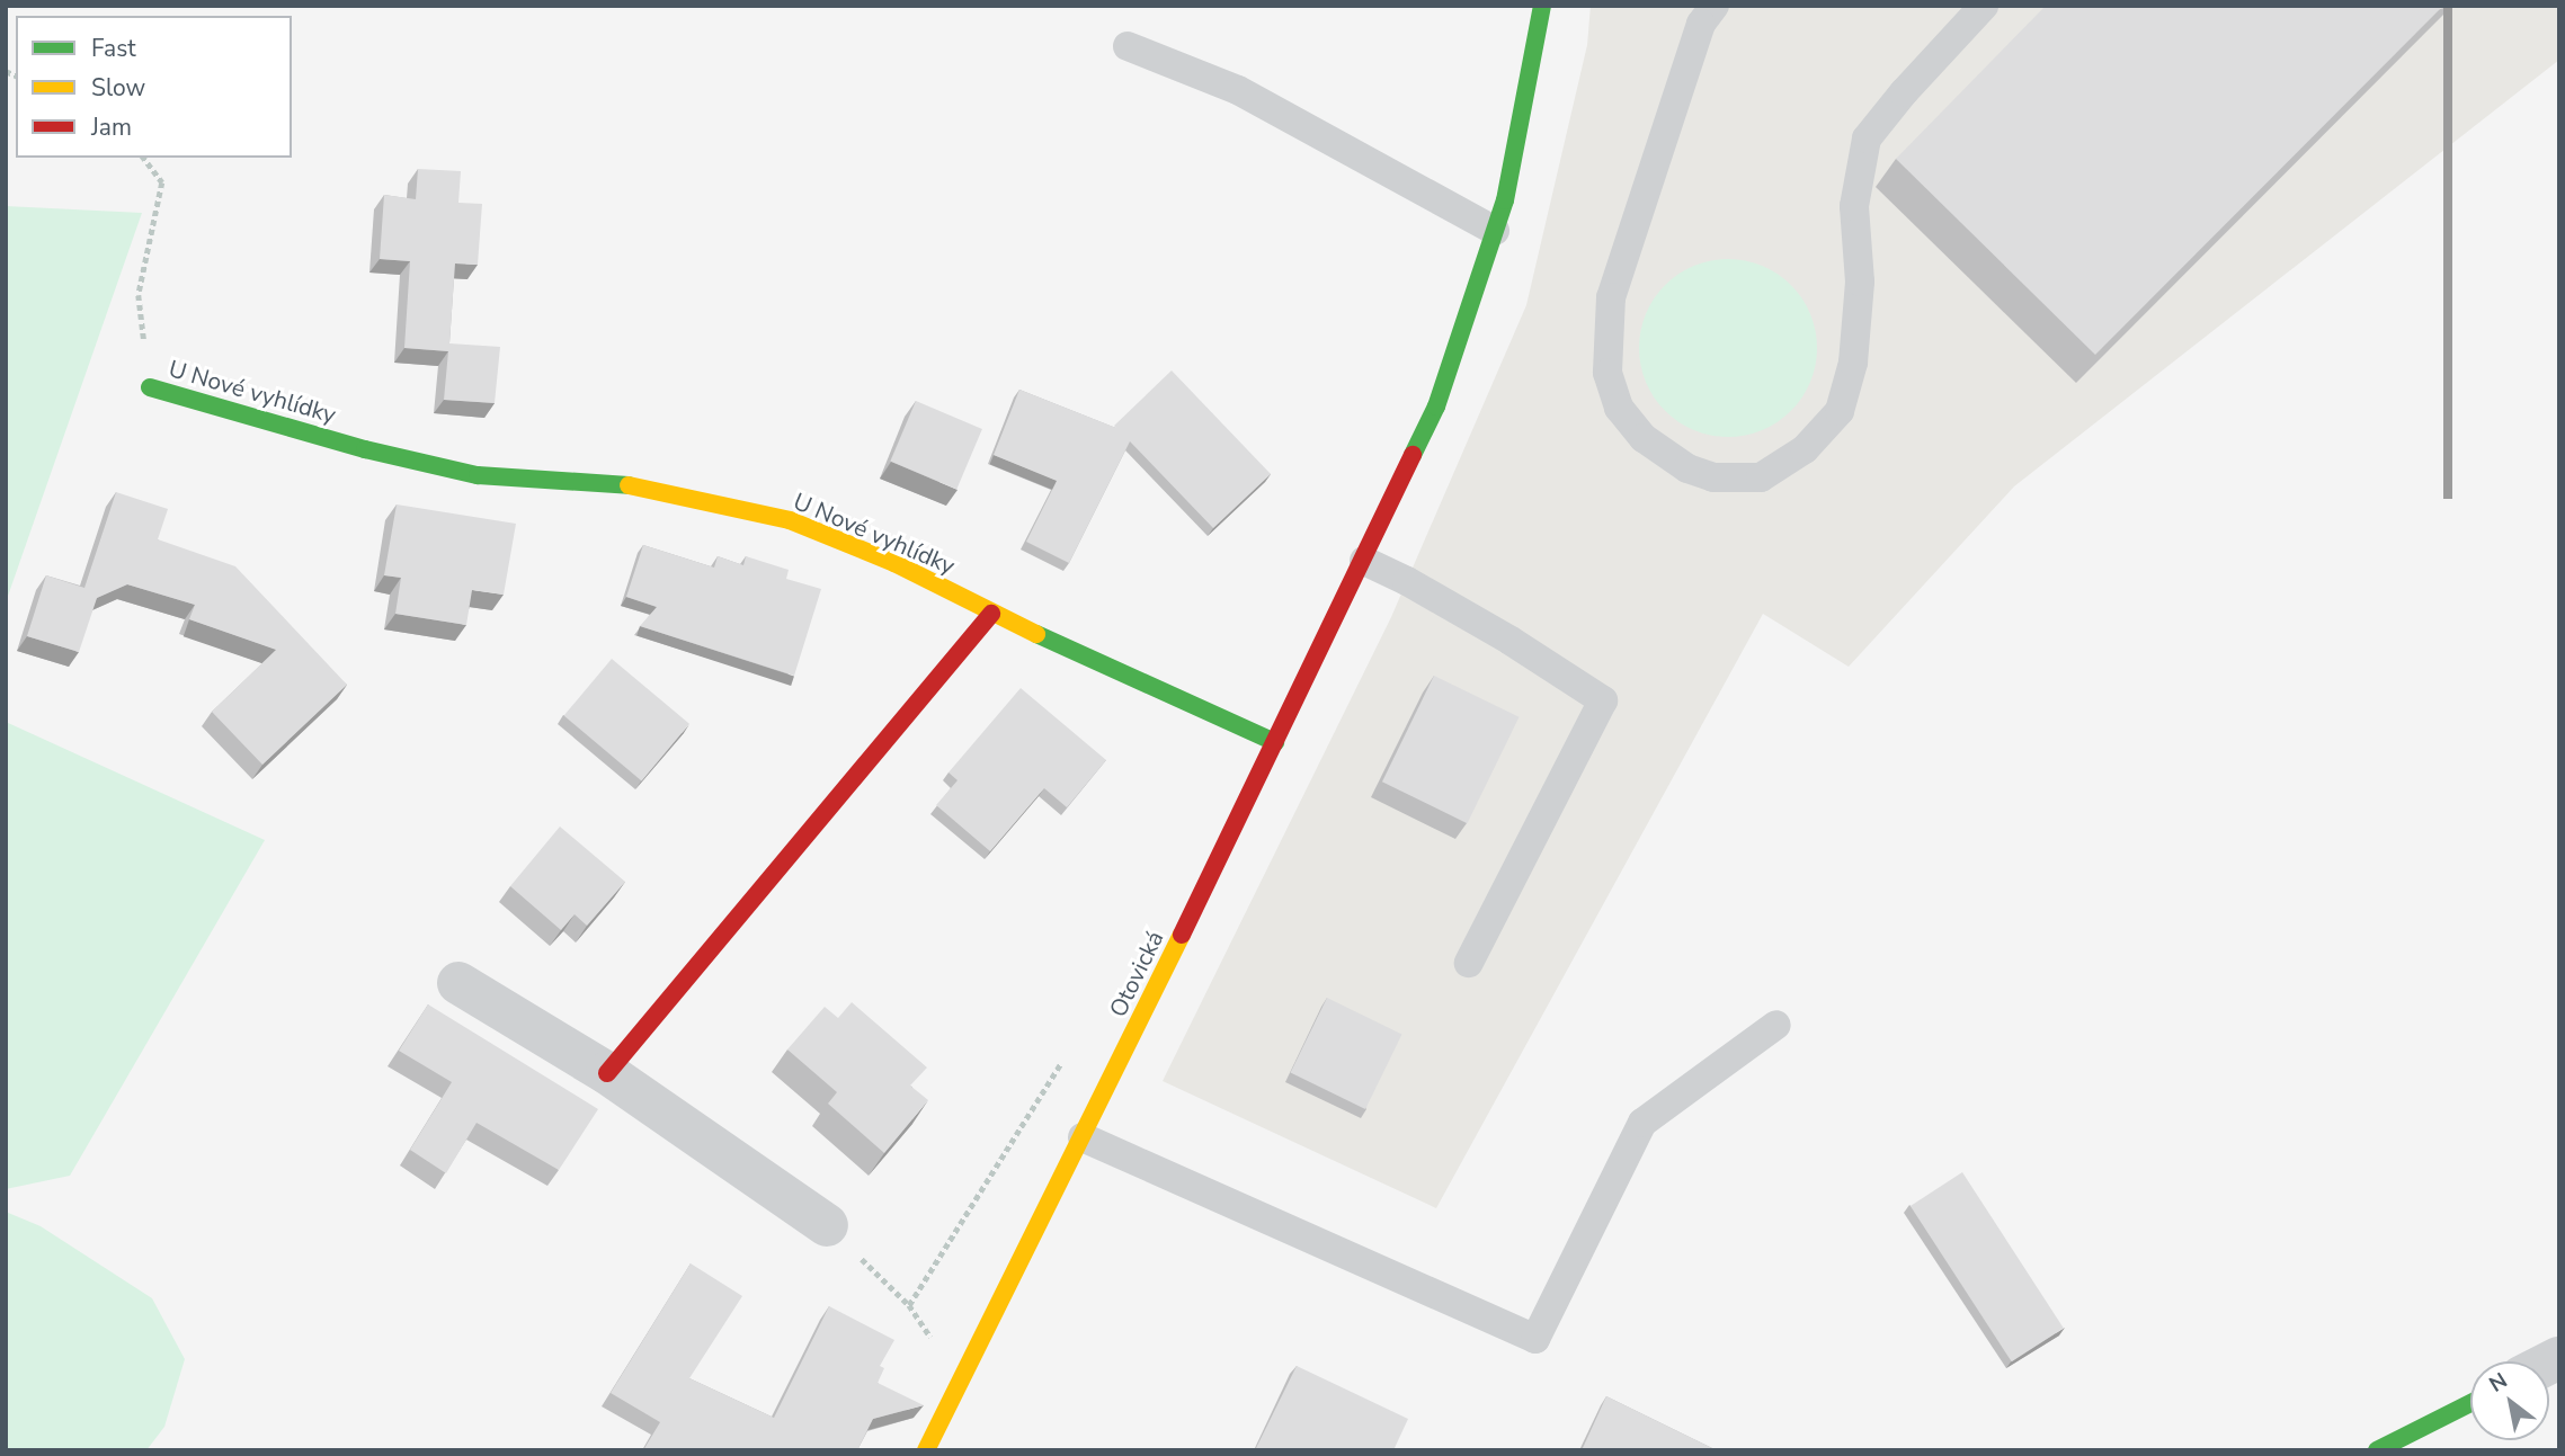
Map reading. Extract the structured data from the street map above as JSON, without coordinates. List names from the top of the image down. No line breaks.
{"streets":{"street":["U Nové vyhlídky","Otovická"]},"crossings":[["U Nové vyhlídky","Otovická"]],"legend":["Fast","Slow","Jam"],"north":"top left"}
